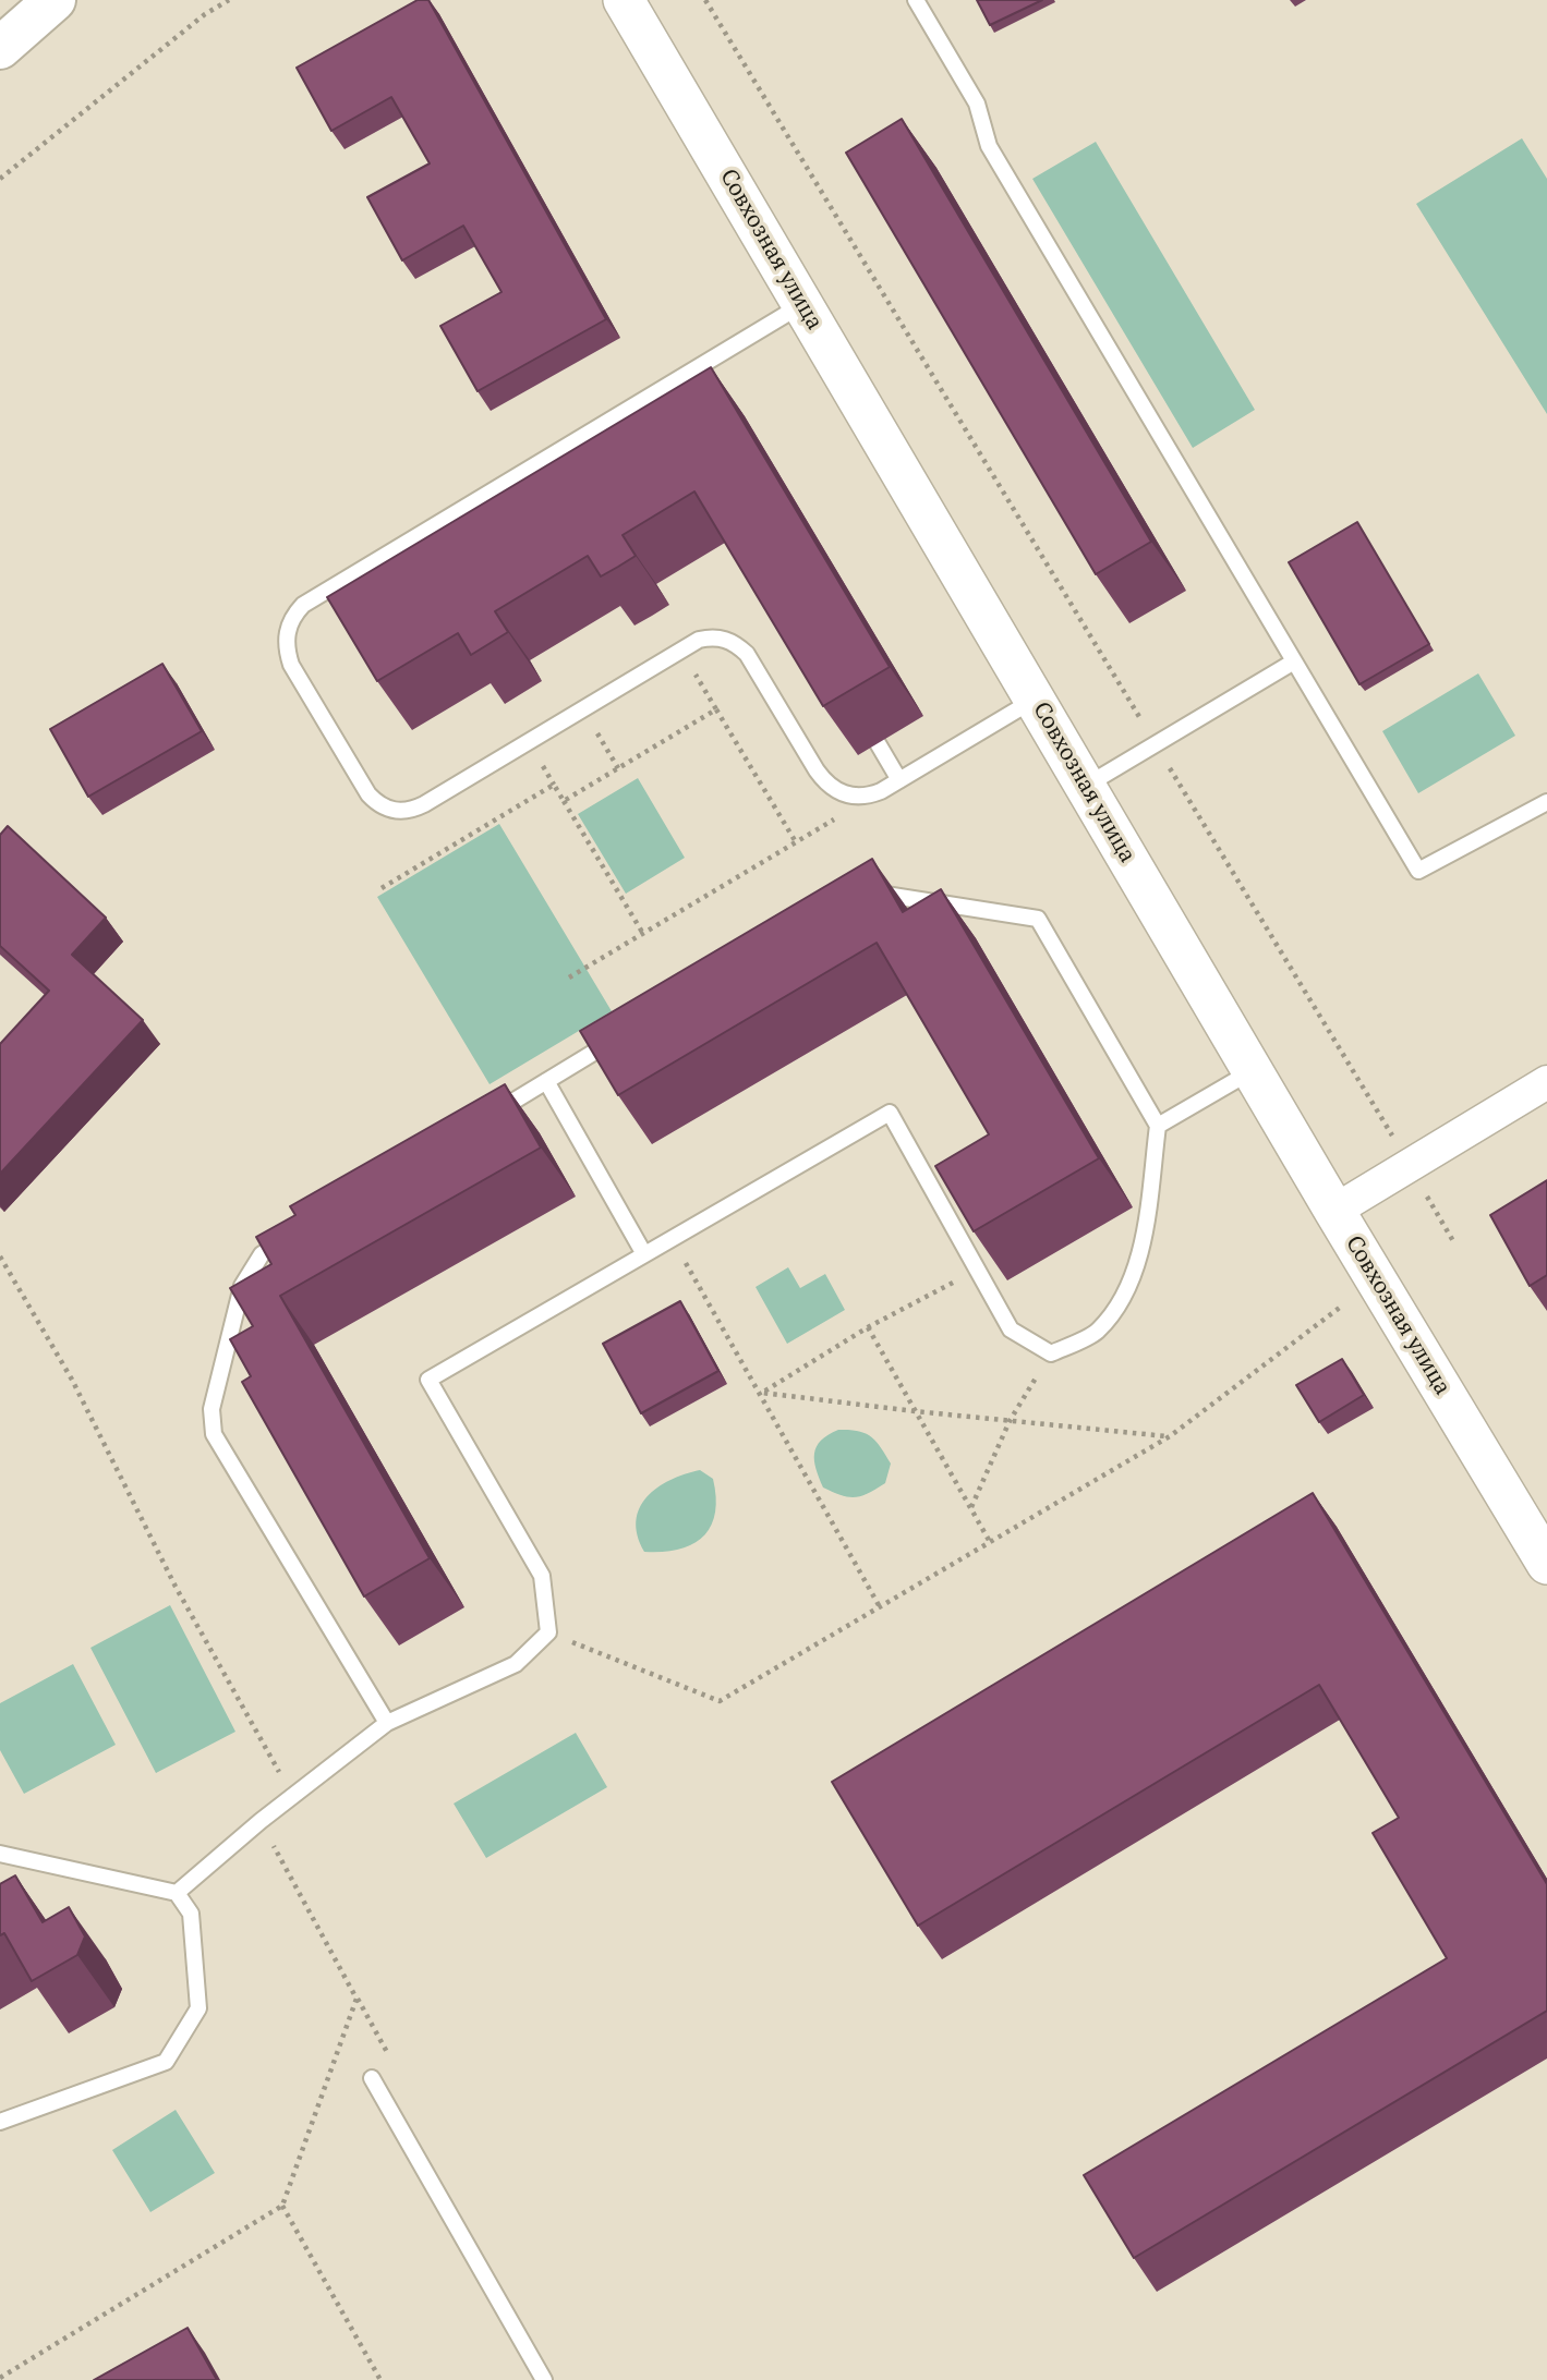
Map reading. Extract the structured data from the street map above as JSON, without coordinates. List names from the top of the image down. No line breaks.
{"streets":{"street":["Совхозная улица"]}}
